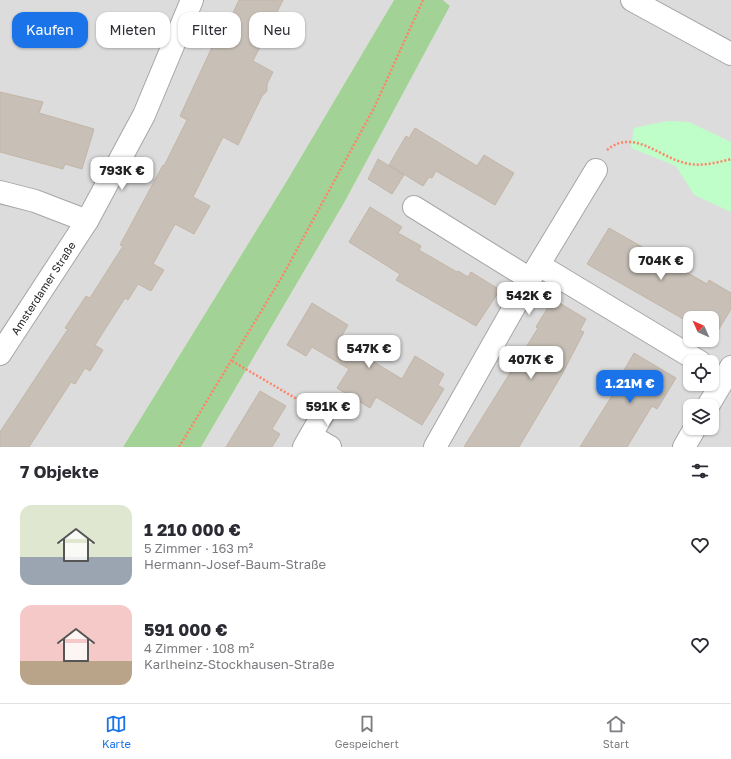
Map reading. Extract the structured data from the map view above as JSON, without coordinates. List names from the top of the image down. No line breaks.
{"streets":{"street":["Amsterdamer Straße"]},"north":"top left","page":{"chip":["Kaufen","Mieten","Filter","Neu"],"price":["793K €","704K €","542K €","547K €","407K €","1.21M €","591K €"],"heading":"7 Objekte","list":[{"name":"1 210 000 €","note":"5 Zimmer · 163 m² · Hermann-Josef-Baum-Straße"},{"name":"591 000 €","note":"4 Zimmer · 108 m² · Karlheinz-Stockhausen-Straße"}],"tabs":["Karte","Gespeichert","Start"]}}
